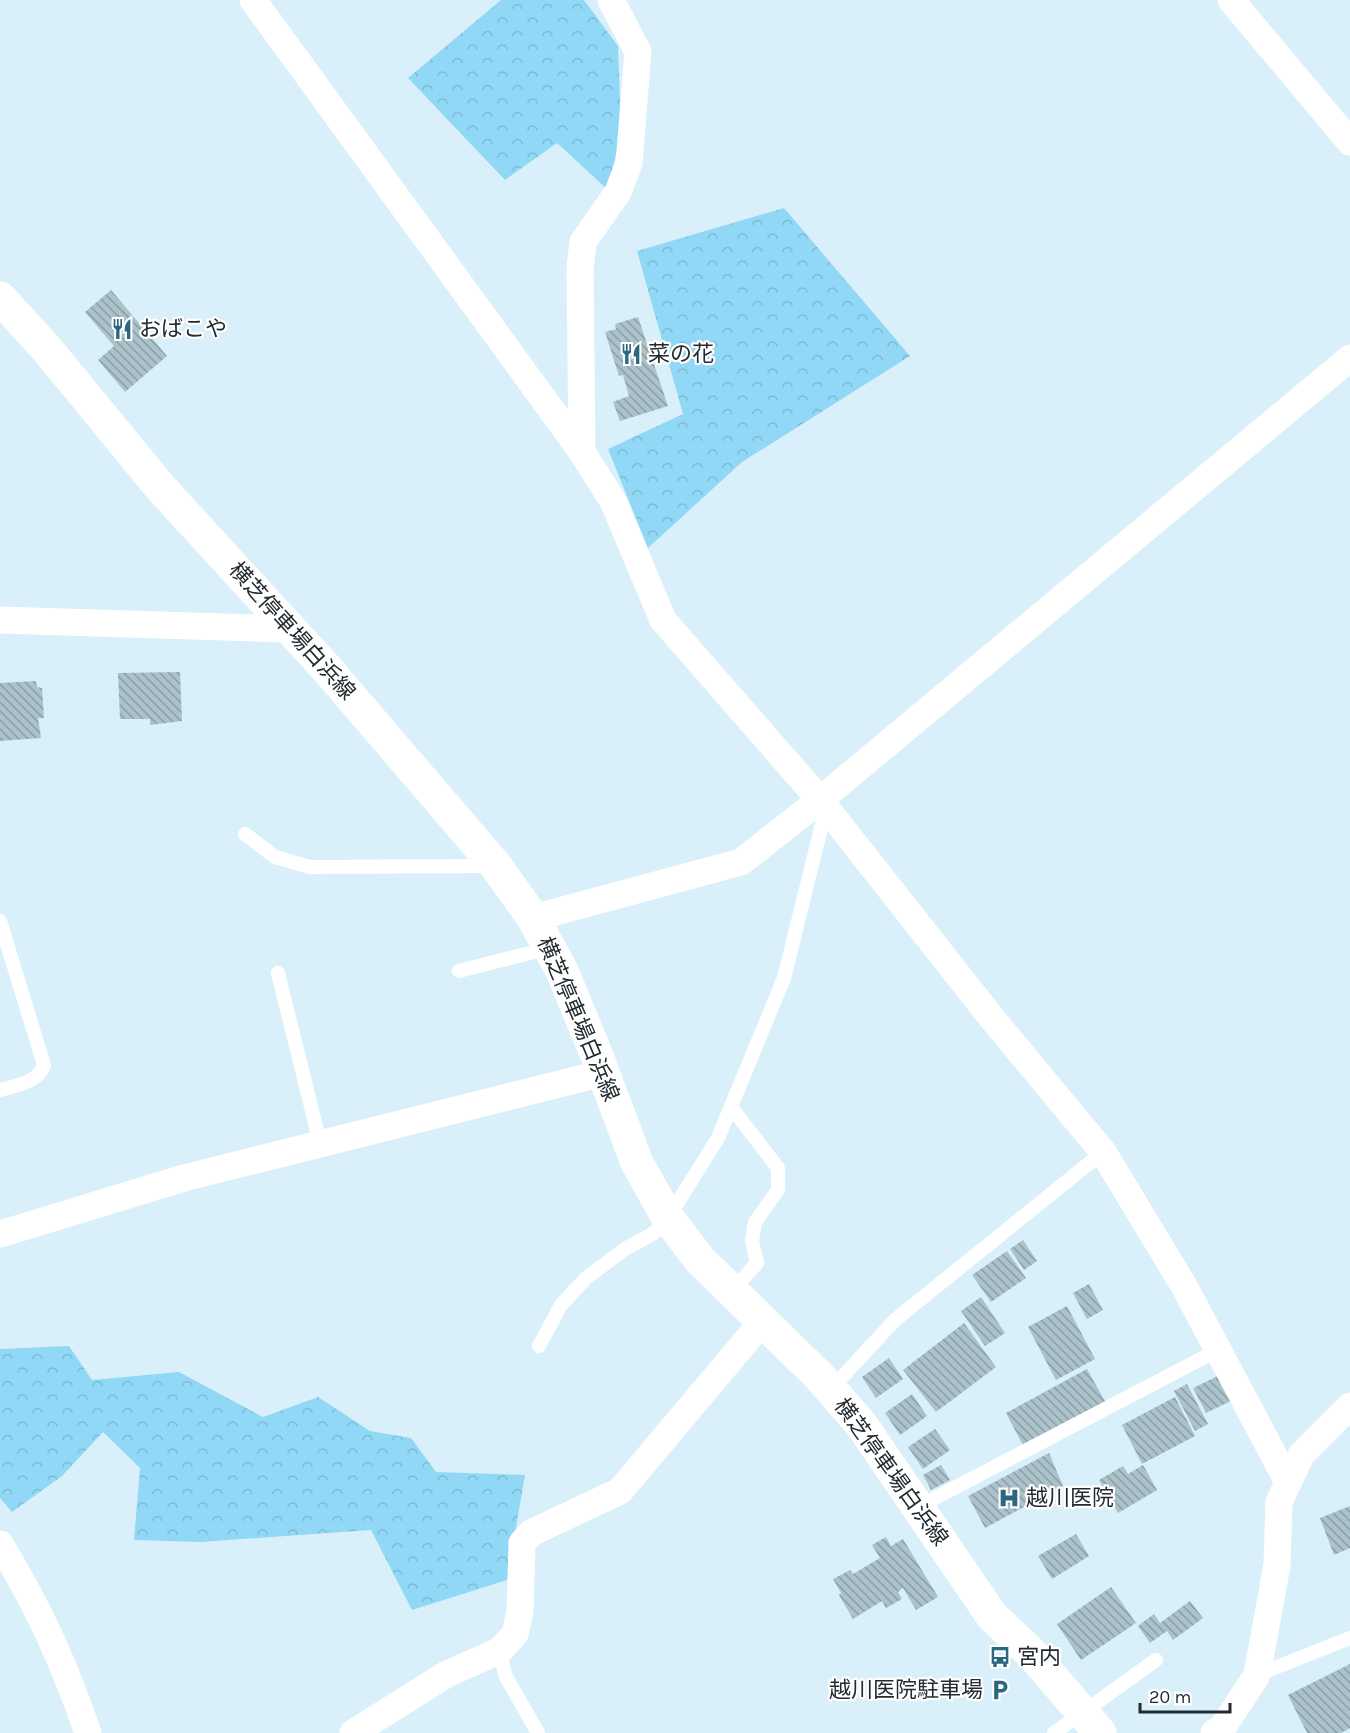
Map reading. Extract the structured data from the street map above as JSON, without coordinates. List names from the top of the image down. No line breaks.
{"streets":{"main road":["横芝停車場白浜線"]},"places":{"restaurant":["おばこや","菜の花"],"hospital":["越川医院"],"bus stop":["宮内"],"parking":["越川医院駐車場"]},"scale_bar":"20 m"}
